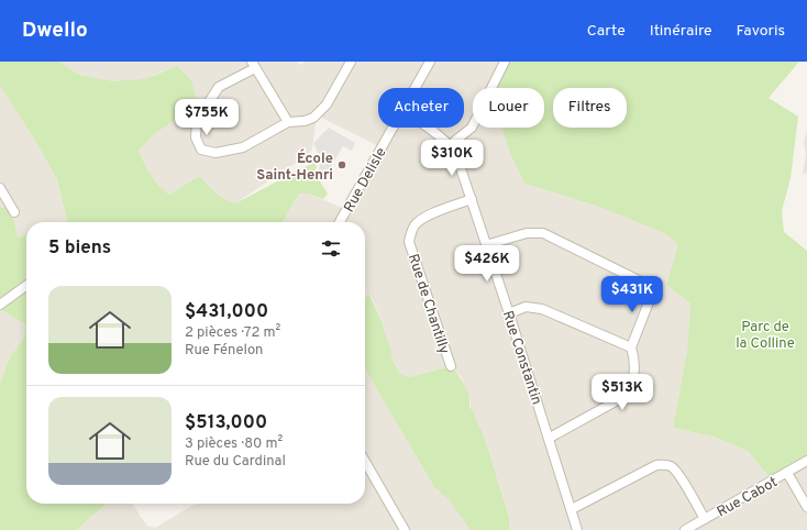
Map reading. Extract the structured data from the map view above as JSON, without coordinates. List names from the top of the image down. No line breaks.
{"streets":{"street":["Rue Delisle","Rue de Chantilly","Rue Constantin","Rue Cabot"]},"crossings":[["Rue de Chantilly","Rue Constantin"]],"parks":["Parc de la Colline"],"places":["École Saint-Henri"],"page":{"header":"Dwello","nav":["Carte","Itinéraire","Favoris"],"chip":["Acheter","Louer","Filtres"],"price":["$755K","$310K","$426K","$431K","$513K"],"heading":"5 biens","list":[{"name":"$431,000","note":"2 pièces · 72 m² · Rue Fénelon"},{"name":"$513,000","note":"3 pièces · 80 m² · Rue du Cardinal"}]}}
